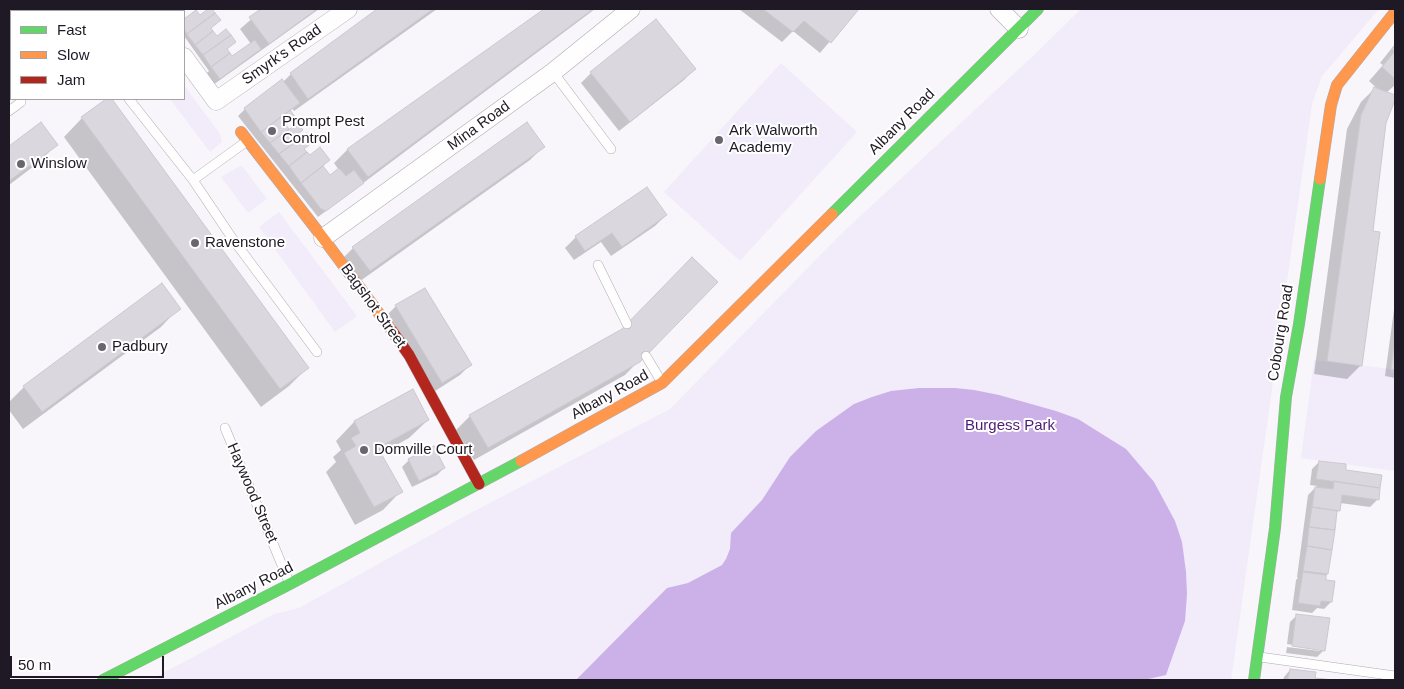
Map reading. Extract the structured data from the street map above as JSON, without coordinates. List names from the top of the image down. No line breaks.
{"streets":{"main road":["Albany Road","Bagshot Street","Cobourg Road"],"street":["Smyrk's Road","Mina Road"],"lane":["Haywood Street"]},"crossings":[["Albany Road","Bagshot Street"],["Albany Road","Haywood Street"],["Mina Road","Bagshot Street"]],"parks":["Burgess Park"],"places":["Prompt Pest Control","Ark Walworth Academy","Winslow","Ravenstone","Padbury","Domville Court"],"legend":["Fast","Slow","Jam"],"scale_bar":"50 m"}
